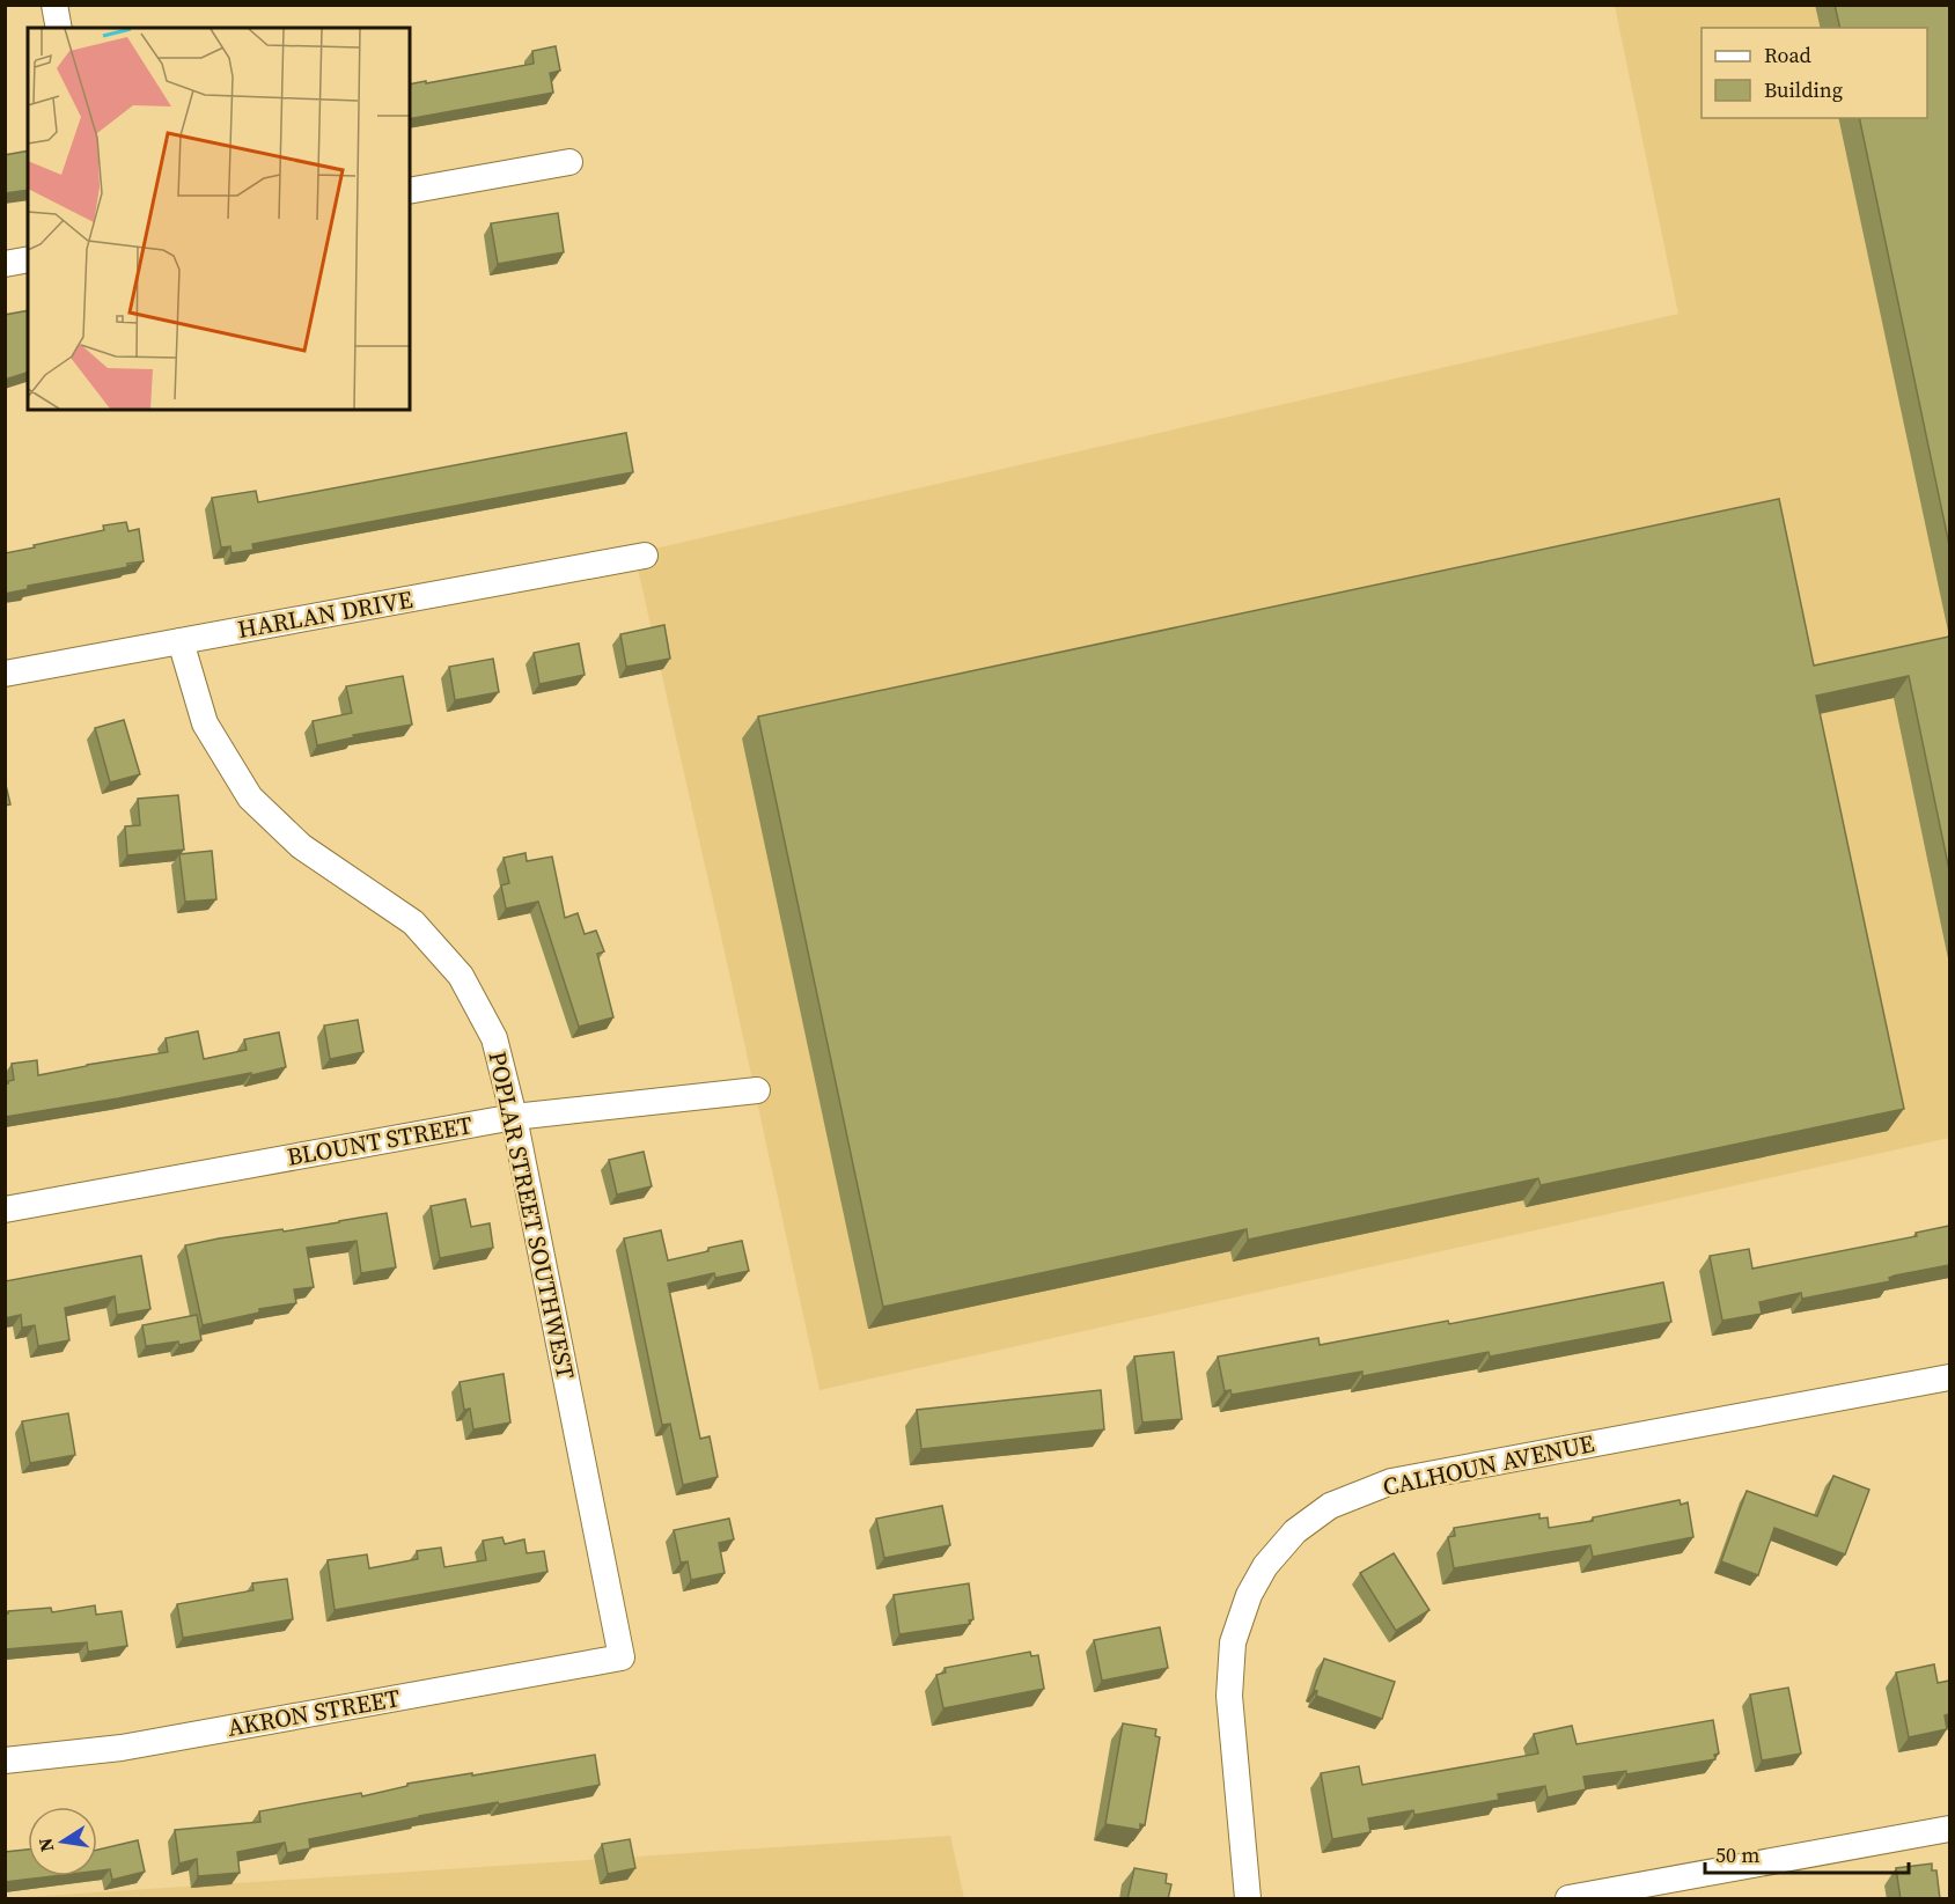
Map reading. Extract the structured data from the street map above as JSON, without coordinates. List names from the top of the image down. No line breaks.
{"streets":{"street":["HARLAN DRIVE","BLOUNT STREET","POPLAR STREET SOUTHWEST","CALHOUN AVENUE","AKRON STREET"]},"crossings":[["HARLAN DRIVE","POPLAR STREET SOUTHWEST"],["BLOUNT STREET","POPLAR STREET SOUTHWEST"],["POPLAR STREET SOUTHWEST","AKRON STREET"]],"legend":["Road","Building"],"scale_bar":"50 m","north":"left"}
